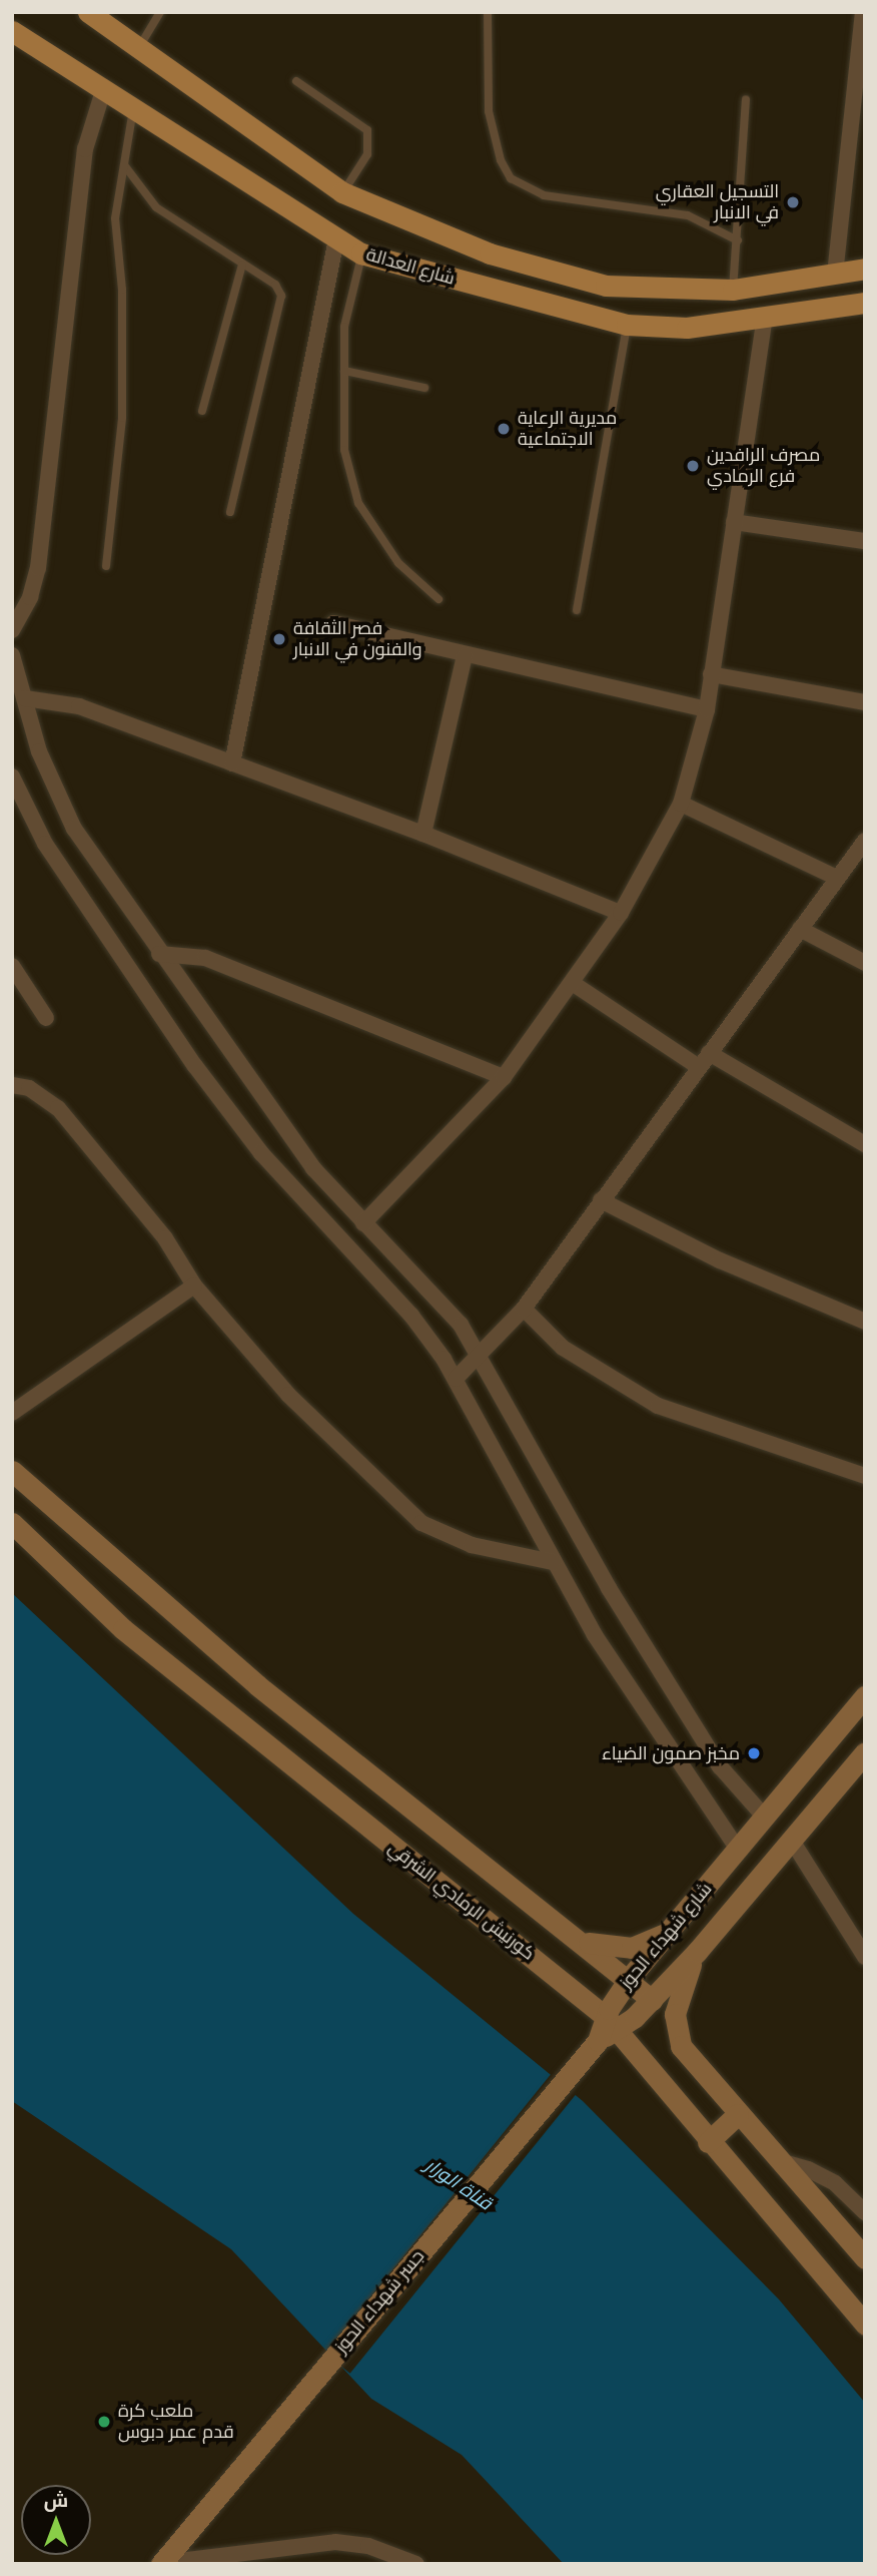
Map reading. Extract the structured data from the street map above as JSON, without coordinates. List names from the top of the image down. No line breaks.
{"streets":{"main road":["شارع العدالة","كورنيش الرمادي الشرقي","شارع شهداء الحوز","جسر شهداء الحوز"]},"crossings":[["كورنيش الرمادي الشرقي","شارع شهداء الحوز"],["شارع شهداء الحوز","جسر شهداء الحوز"]],"water":["قناة الورار"],"places":["التسجيل العقاري في الانبار","مديرية الرعاية الاجتماعية","مصرف الرافدين فرع الرمادي","فصر الثقافة والفنون في الانبار","مخبز صمون الضياء","ملعب كرة قدم عمر دبوس"],"north":"top"}
